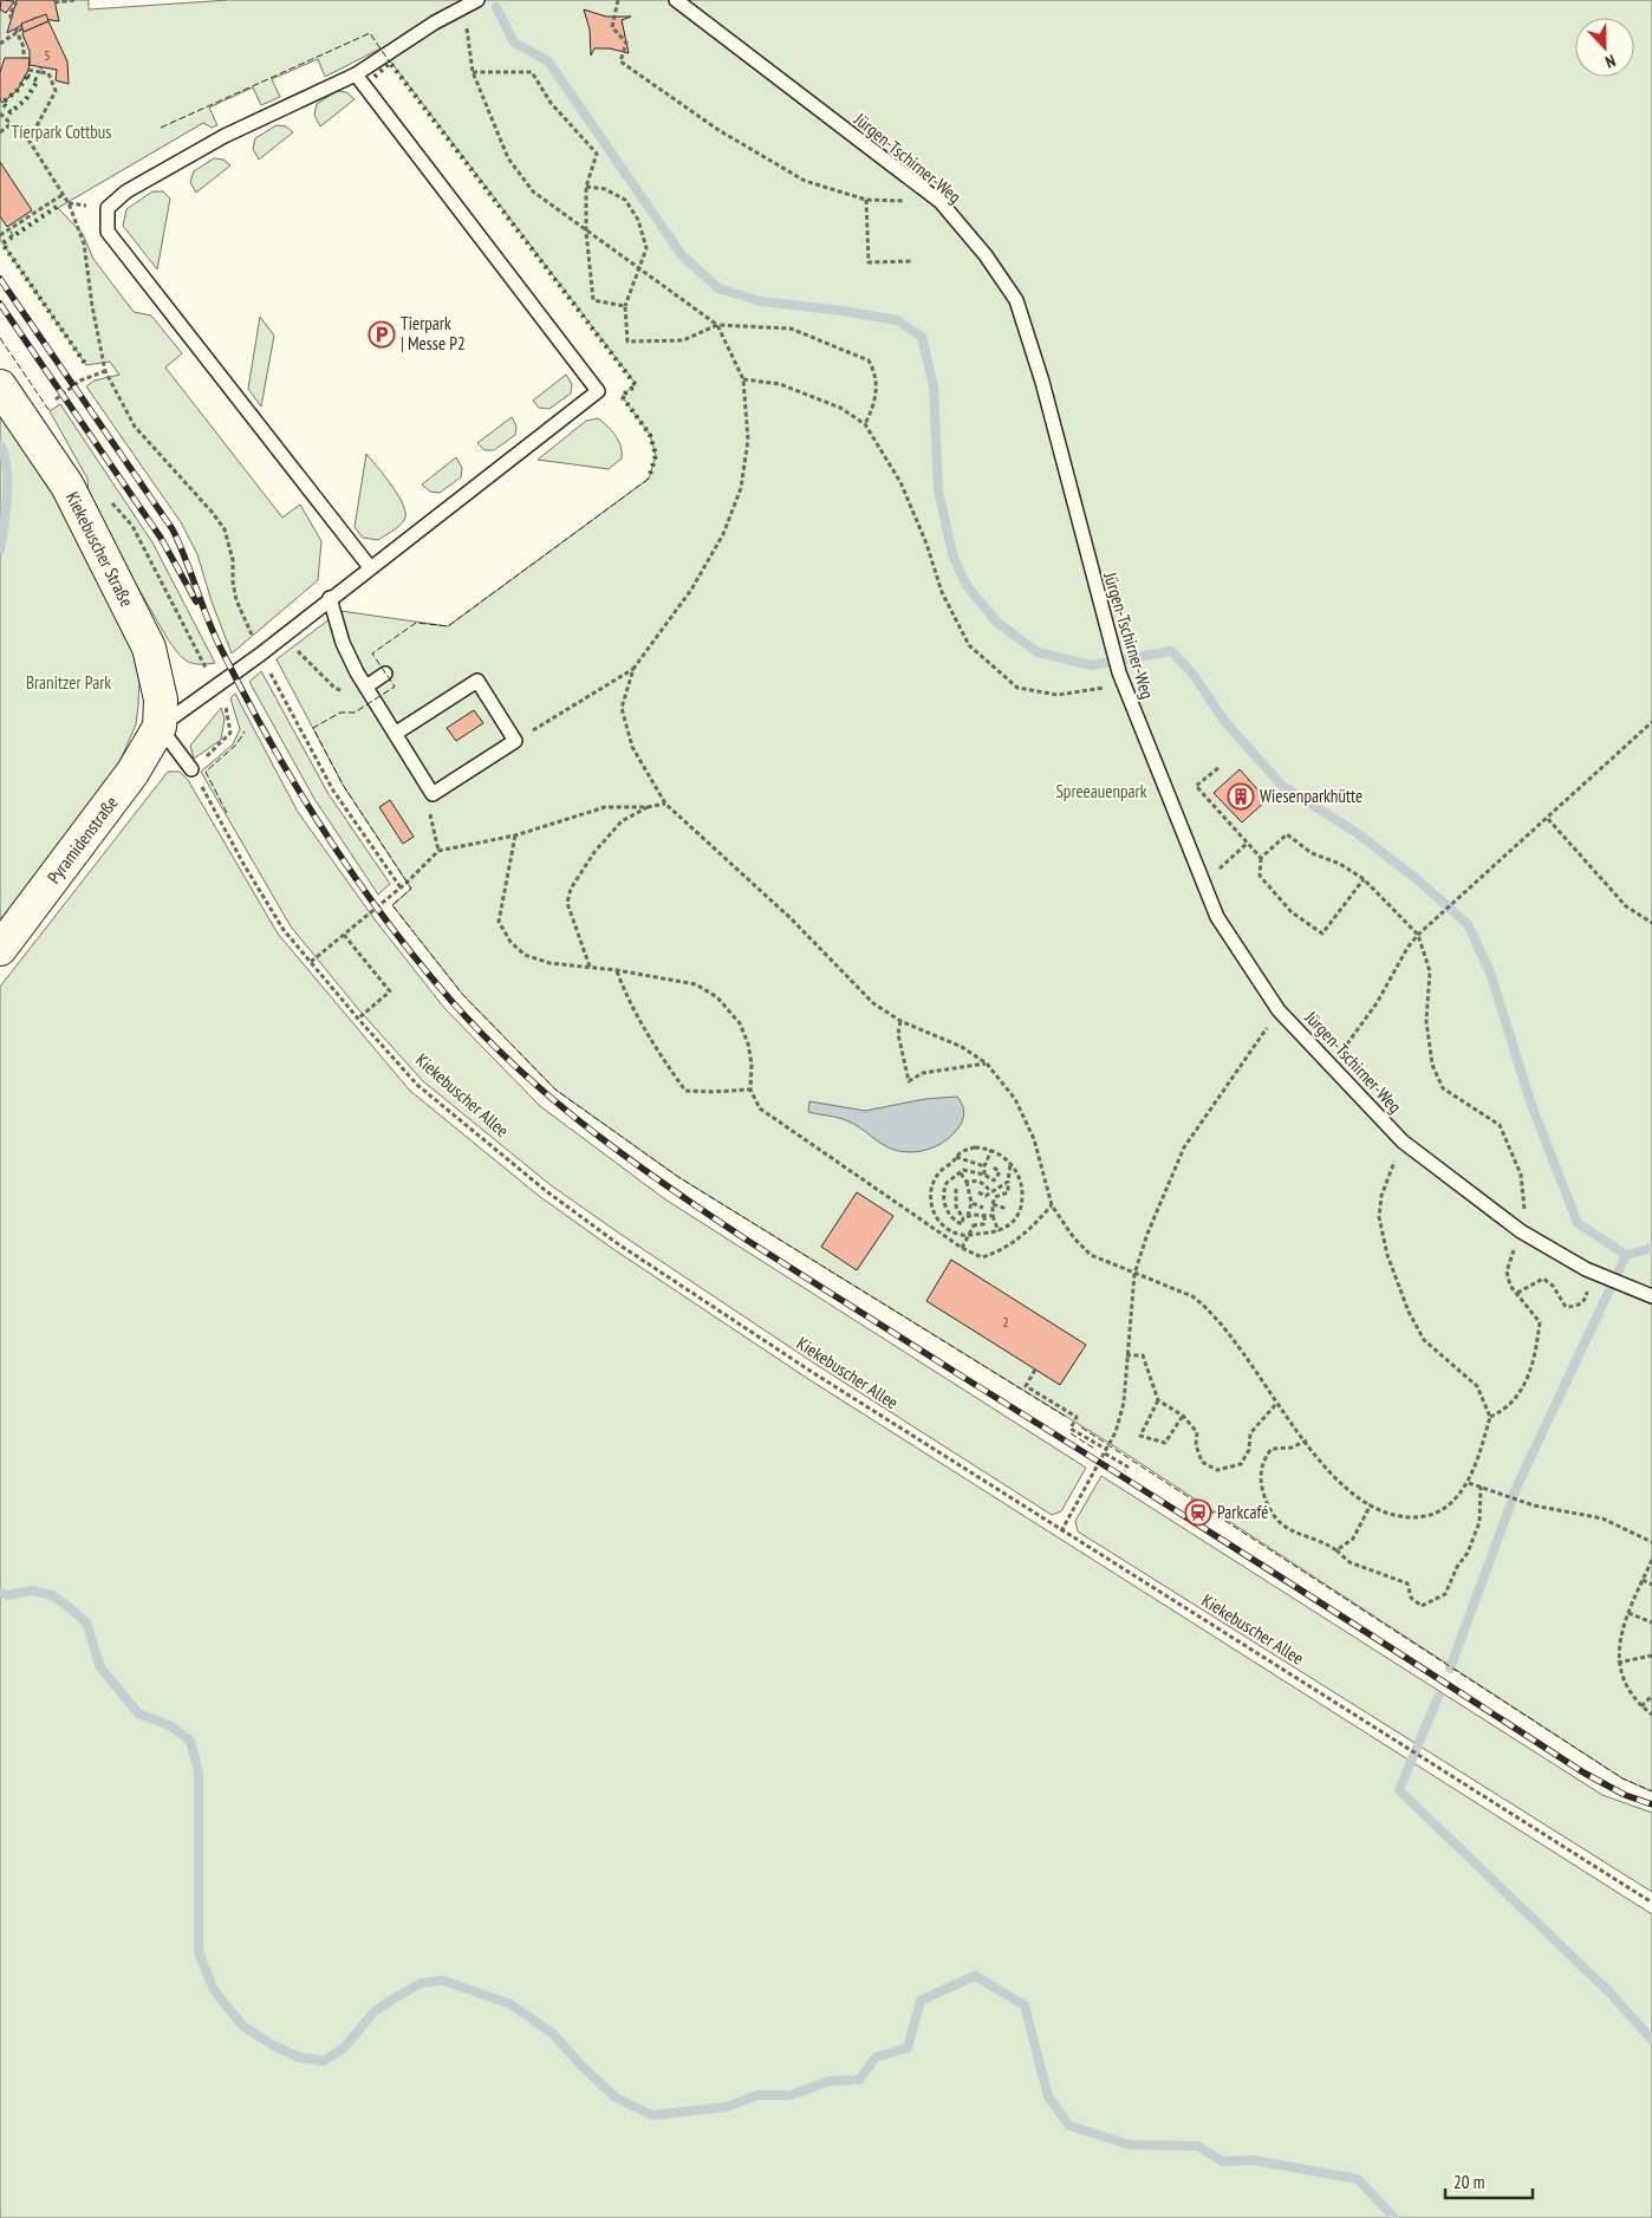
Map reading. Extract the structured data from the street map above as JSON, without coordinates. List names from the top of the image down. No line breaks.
{"streets":{"street":["Kiekebuscher Straße","Pyramidenstraße"],"lane":["Jürgen-Tschirner-Weg"],"path":["Kiekebuscher Allee"]},"crossings":[["Kiekebuscher Straße","Pyramidenstraße"]],"parks":["Tierpark Cottbus","Branitzer Park","Spreeauenpark"],"places":{"parking":["Tierpark | Messe P2"],"building":["Wiesenparkhütte"],"station":["Parkcafé"]},"house_numbers":["5","2"],"scale_bar":"20 m","north":"bottom"}
